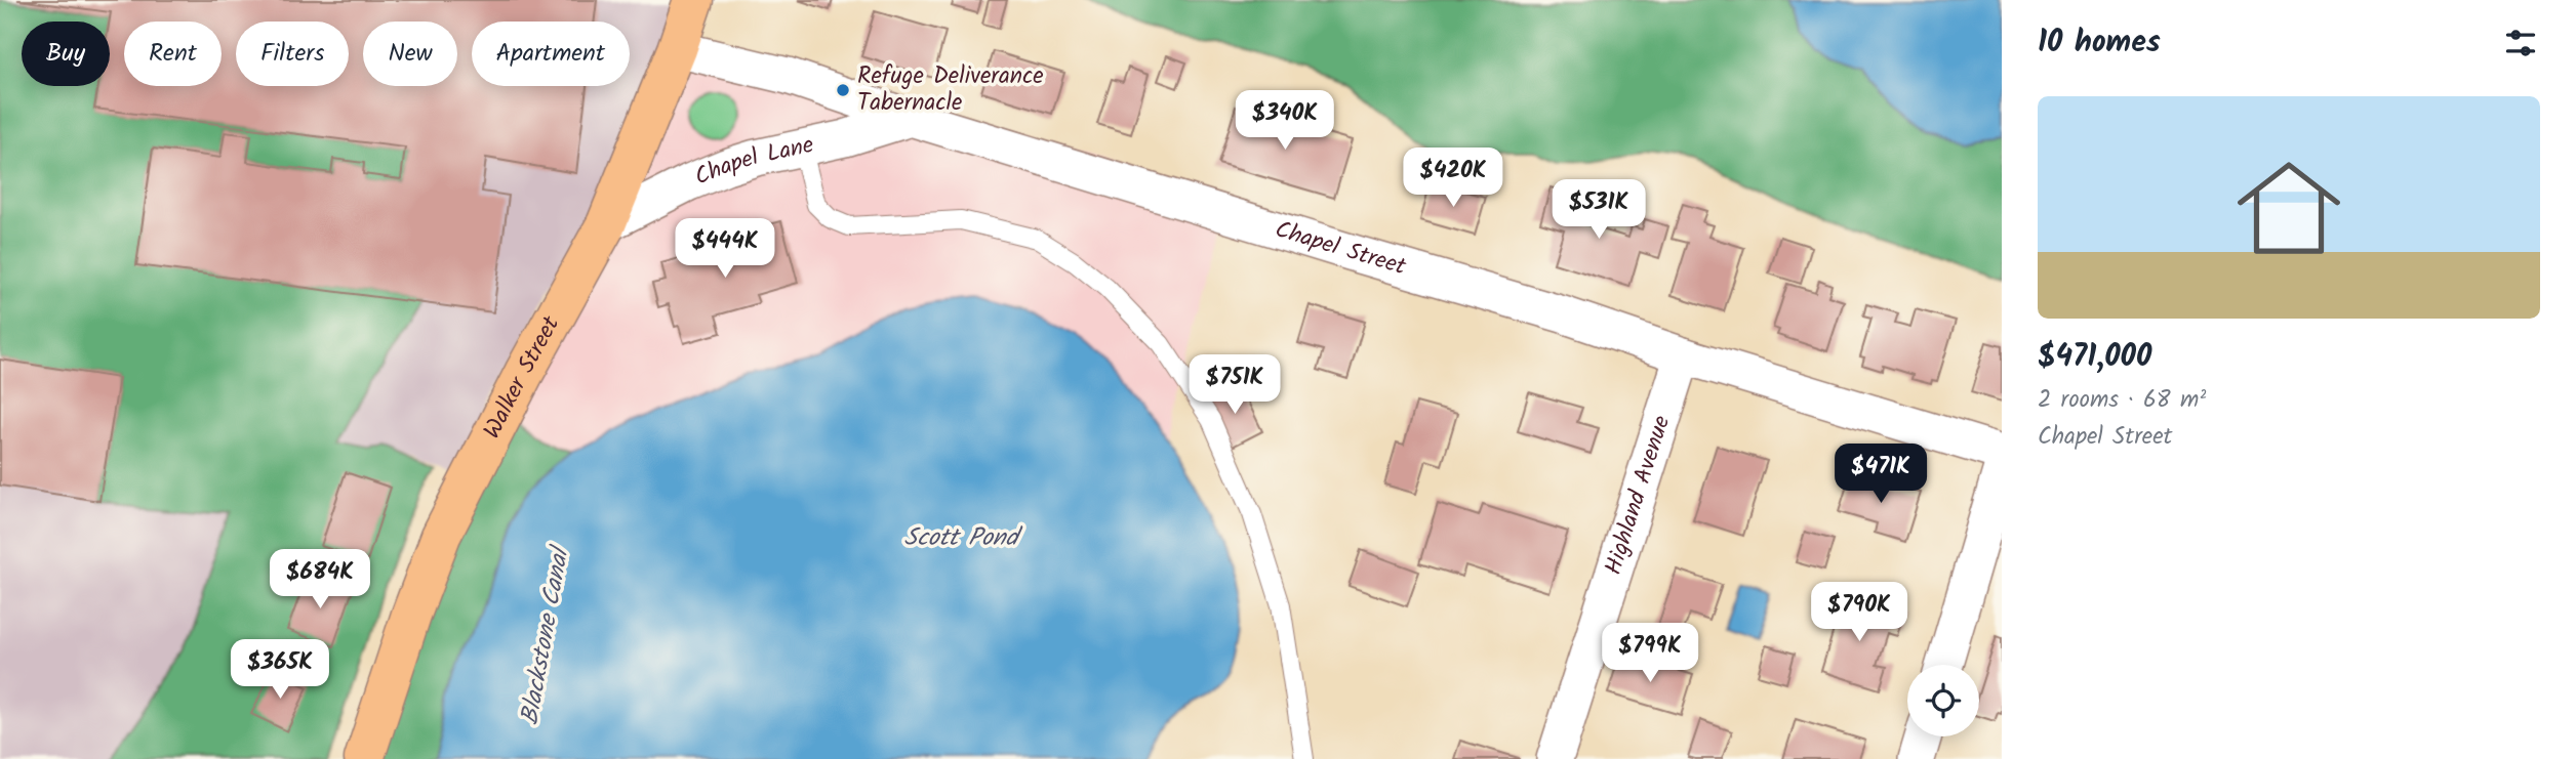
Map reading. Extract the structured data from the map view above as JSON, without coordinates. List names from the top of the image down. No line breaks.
{"streets":{"main road":["Walker Street"],"street":["Chapel Lane","Chapel Street","Highland Avenue"]},"crossings":[["Chapel Lane","Chapel Street"],["Chapel Lane","Walker Street"],["Chapel Street","Walker Street"],["Chapel Street","Highland Avenue"]],"water":["Scott Pond","Blackstone Canal"],"places":["Refuge Deliverance Tabernacle"],"page":{"heading":"10 homes","chip":["Buy","Rent","Filters","New","Apartment"],"list":[{"name":"$471,000","note":"2 rooms · 68 m² · Chapel Street"}],"price":["$340K","$420K","$531K","$444K","$751K","$471K","$684K","$790K","$799K","$365K"]}}
